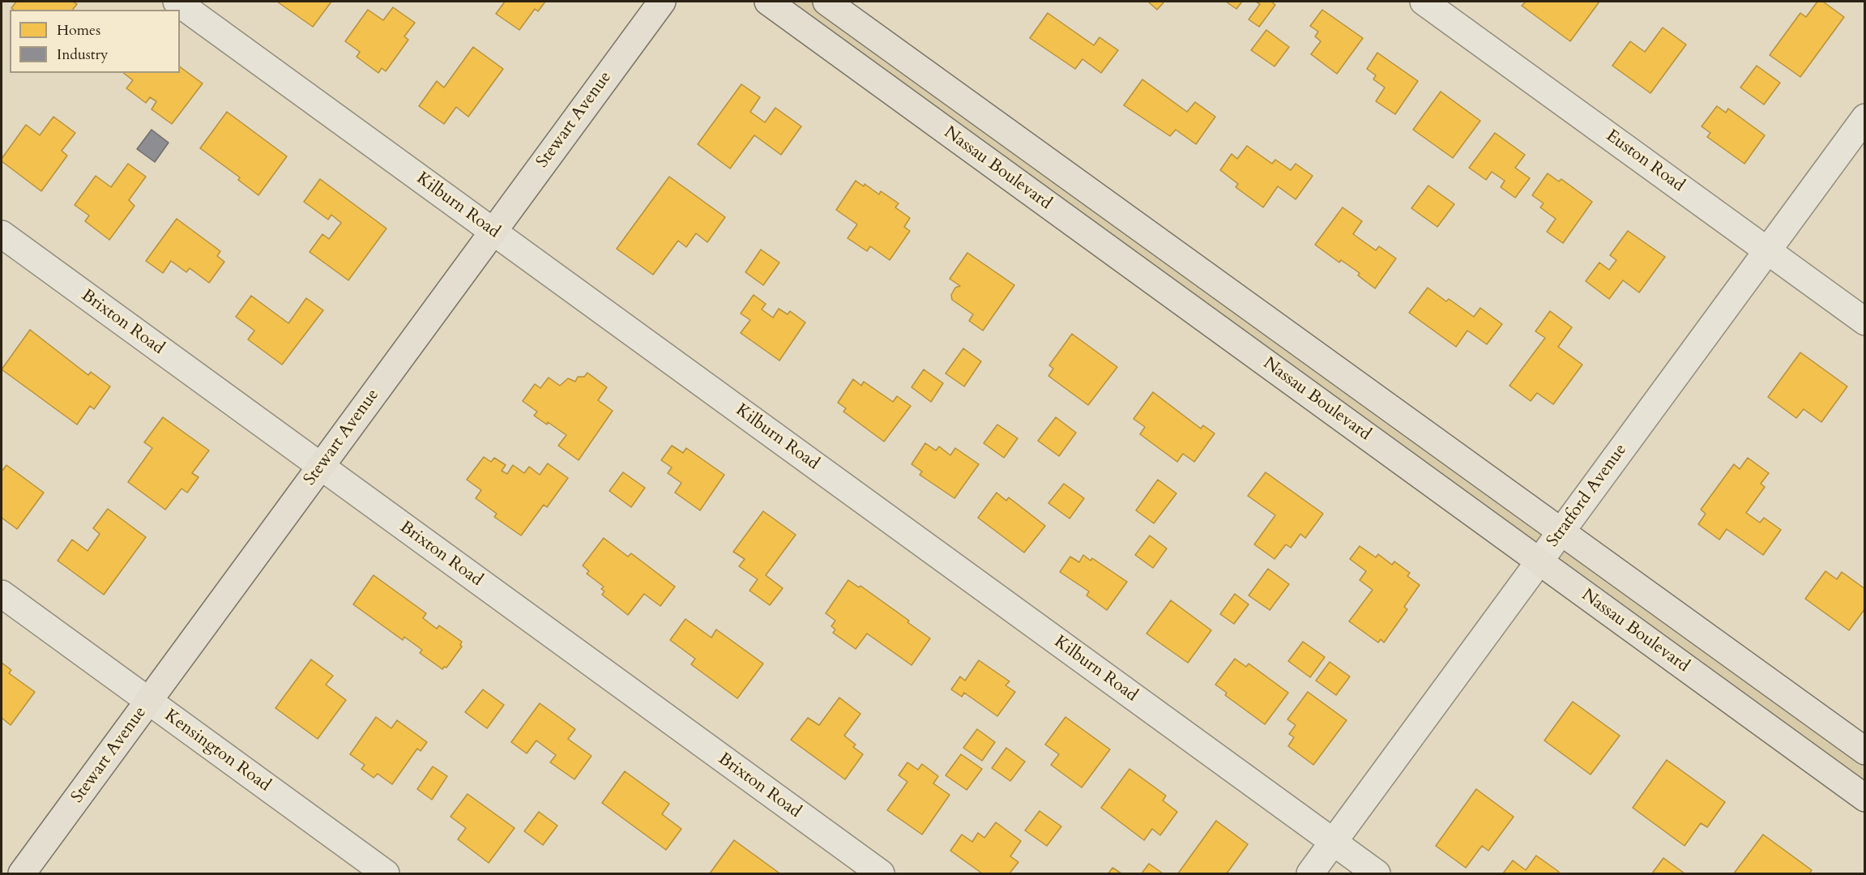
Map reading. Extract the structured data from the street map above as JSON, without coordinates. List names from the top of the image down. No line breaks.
{"streets":{"main road":["Stewart Avenue","Nassau Boulevard"],"street":["Euston Road","Kilburn Road","Brixton Road","Stratford Avenue","Kensington Road"]},"crossings":[["Stewart Avenue","Kilburn Road"],["Stewart Avenue","Brixton Road"],["Stewart Avenue","Kensington Road"],["Euston Road","Stratford Avenue"],["Nassau Boulevard","Stratford Avenue"],["Kilburn Road","Stratford Avenue"]],"legend":["Homes","Industry"]}
